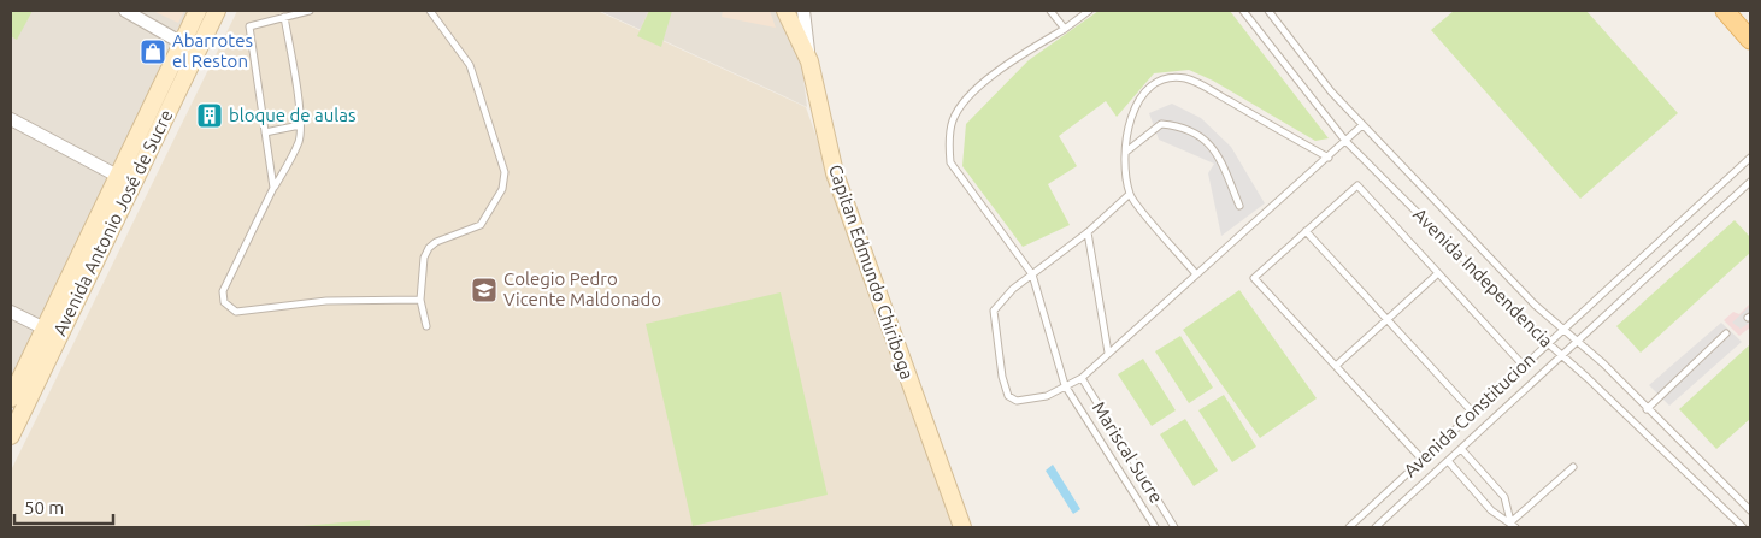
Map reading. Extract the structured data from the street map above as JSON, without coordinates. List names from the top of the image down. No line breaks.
{"streets":{"main road":["Avenida Antonio José de Sucre","Capitan Edmundo Chiriboga"],"lane":["Avenida Independencia","Avenida Constitucion","Mariscal Sucre"]},"crossings":[["Avenida Independencia","Avenida Constitucion"]],"places":{"shop":["Abarrotes el Reston"],"building":["bloque de aulas"],"school or university":["Colegio Pedro Vicente Maldonado"]},"scale_bar":"50 m"}
